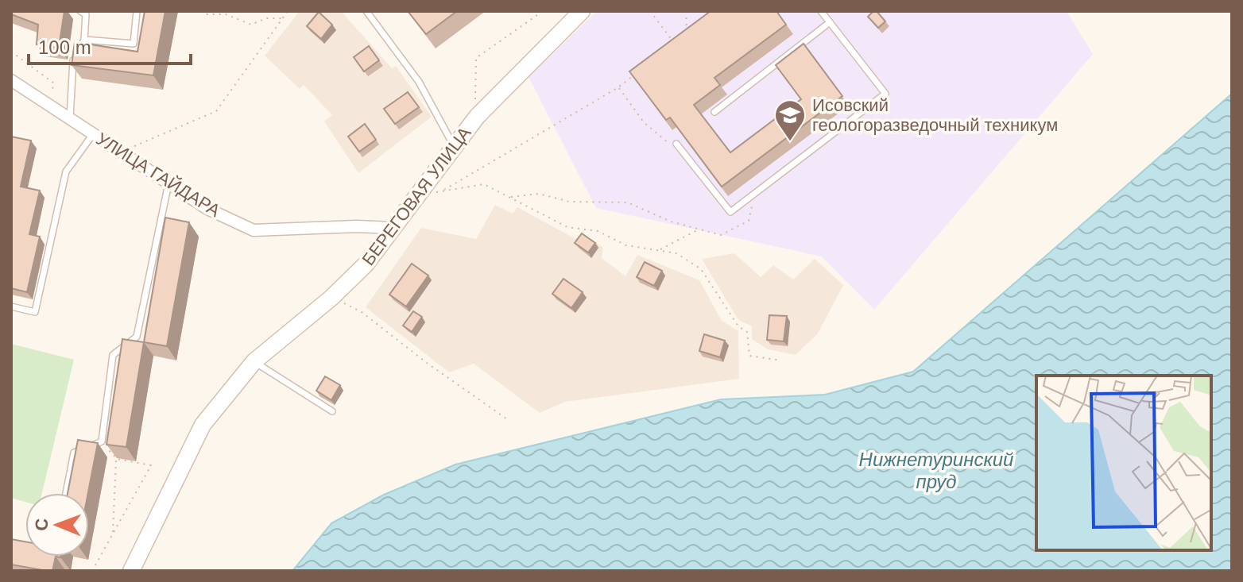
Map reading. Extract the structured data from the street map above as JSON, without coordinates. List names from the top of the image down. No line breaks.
{"streets":{"street":["УЛИЦА ГАЙДАРА","БЕРЕГОВАЯ УЛИЦА"]},"crossings":[["УЛИЦА ГАЙДАРА","БЕРЕГОВАЯ УЛИЦА"]],"water":["Нижнетуринский пруд"],"places":{"school or university":["Исовский геологоразведочный техникум"]},"scale_bar":"100 m","north":"left"}
